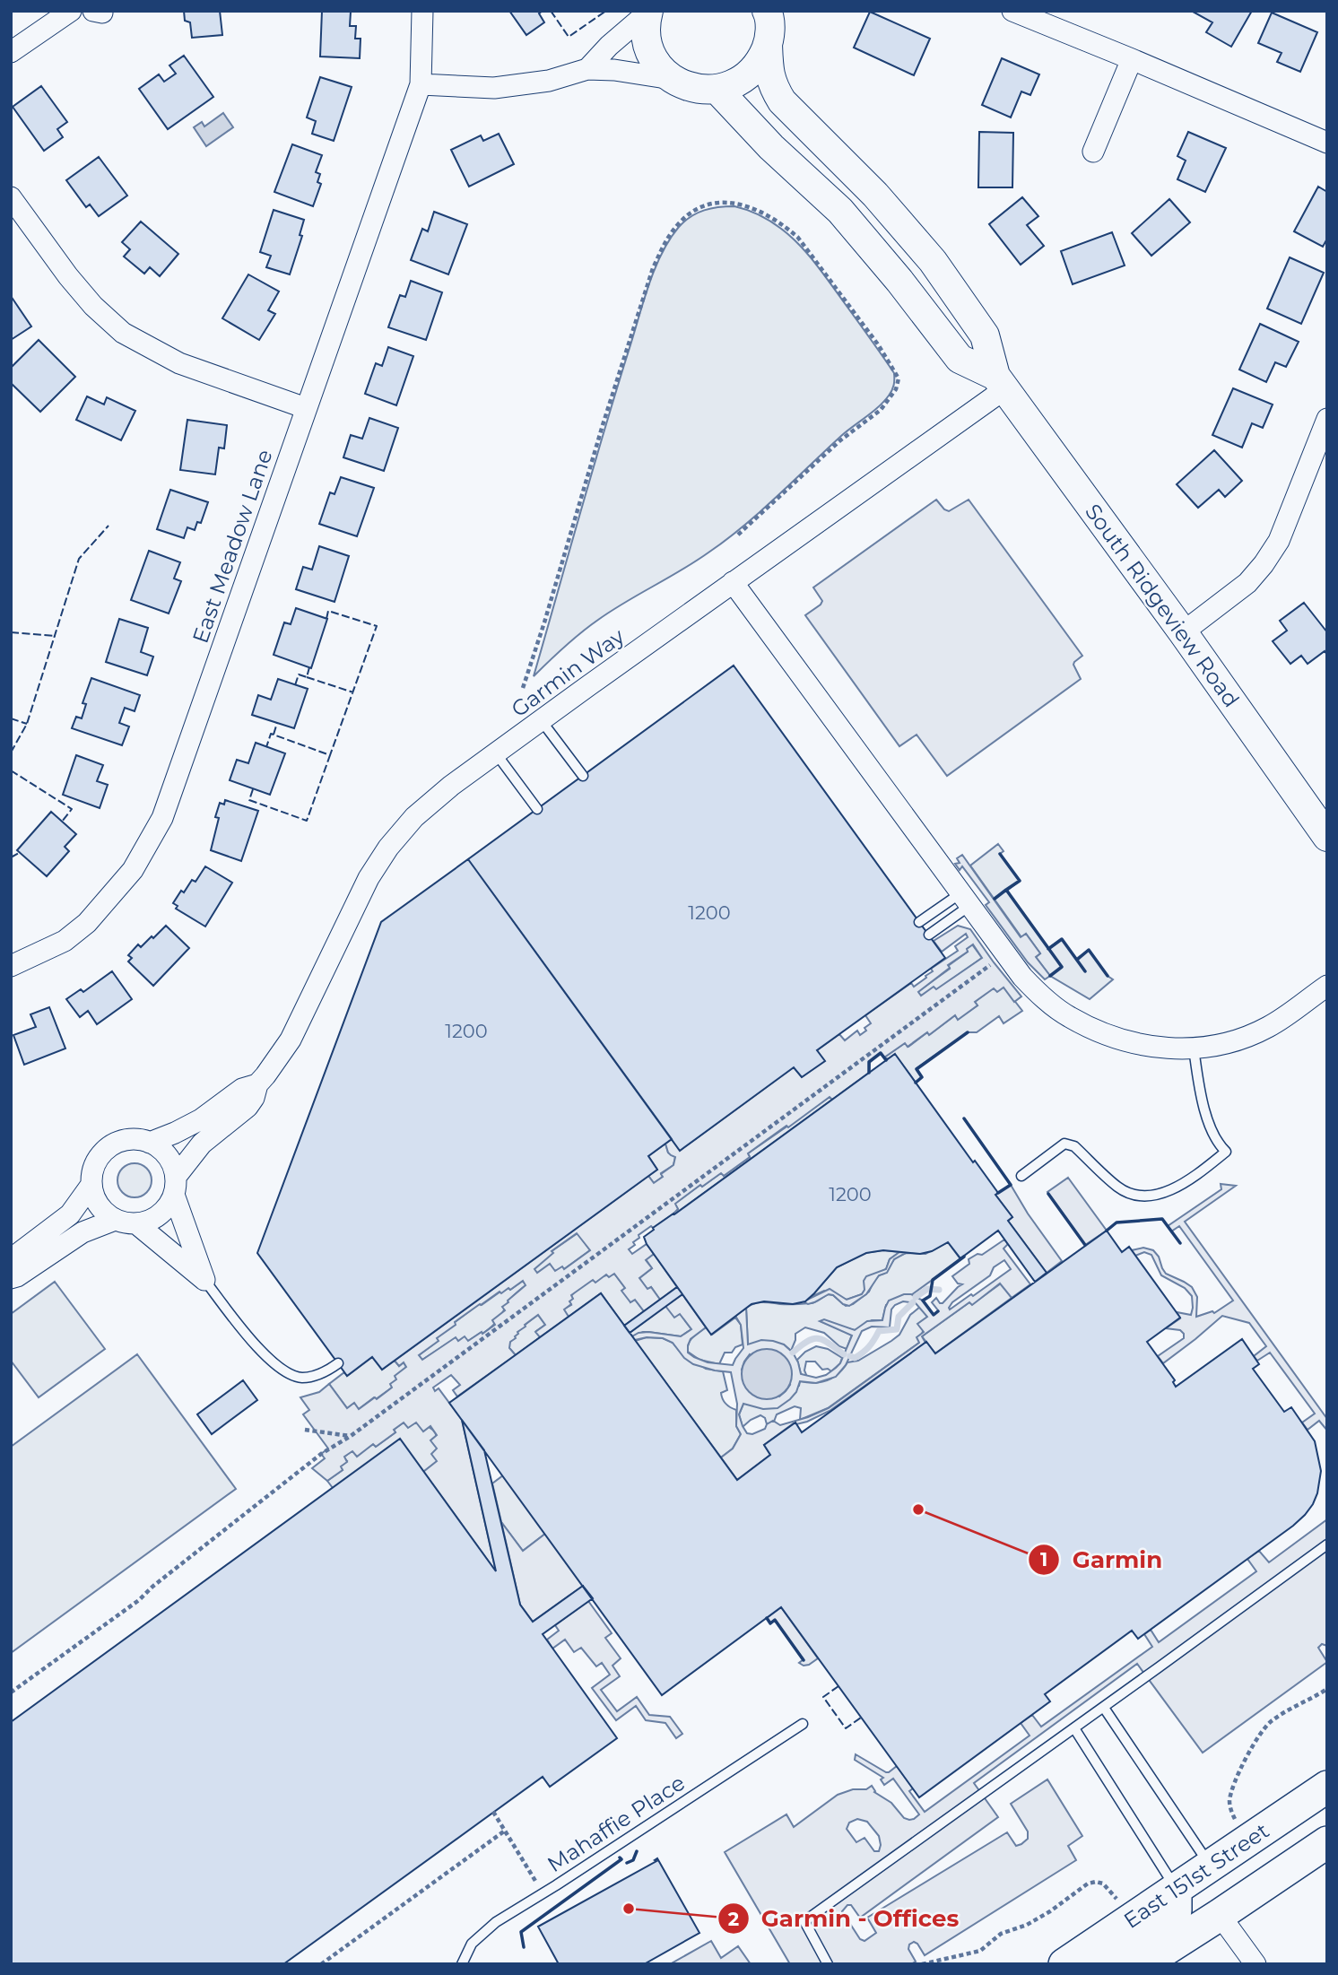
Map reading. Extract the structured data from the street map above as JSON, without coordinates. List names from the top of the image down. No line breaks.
{"streets":{"main road":["South Ridgeview Road","East 151st Street"],"street":["East Meadow Lane","Garmin Way"],"lane":["Mahaffie Place"]},"crossings":[["South Ridgeview Road","Garmin Way"]],"places":["Garmin","Garmin - Offices"],"house_numbers":["1200","1200","1200"]}
